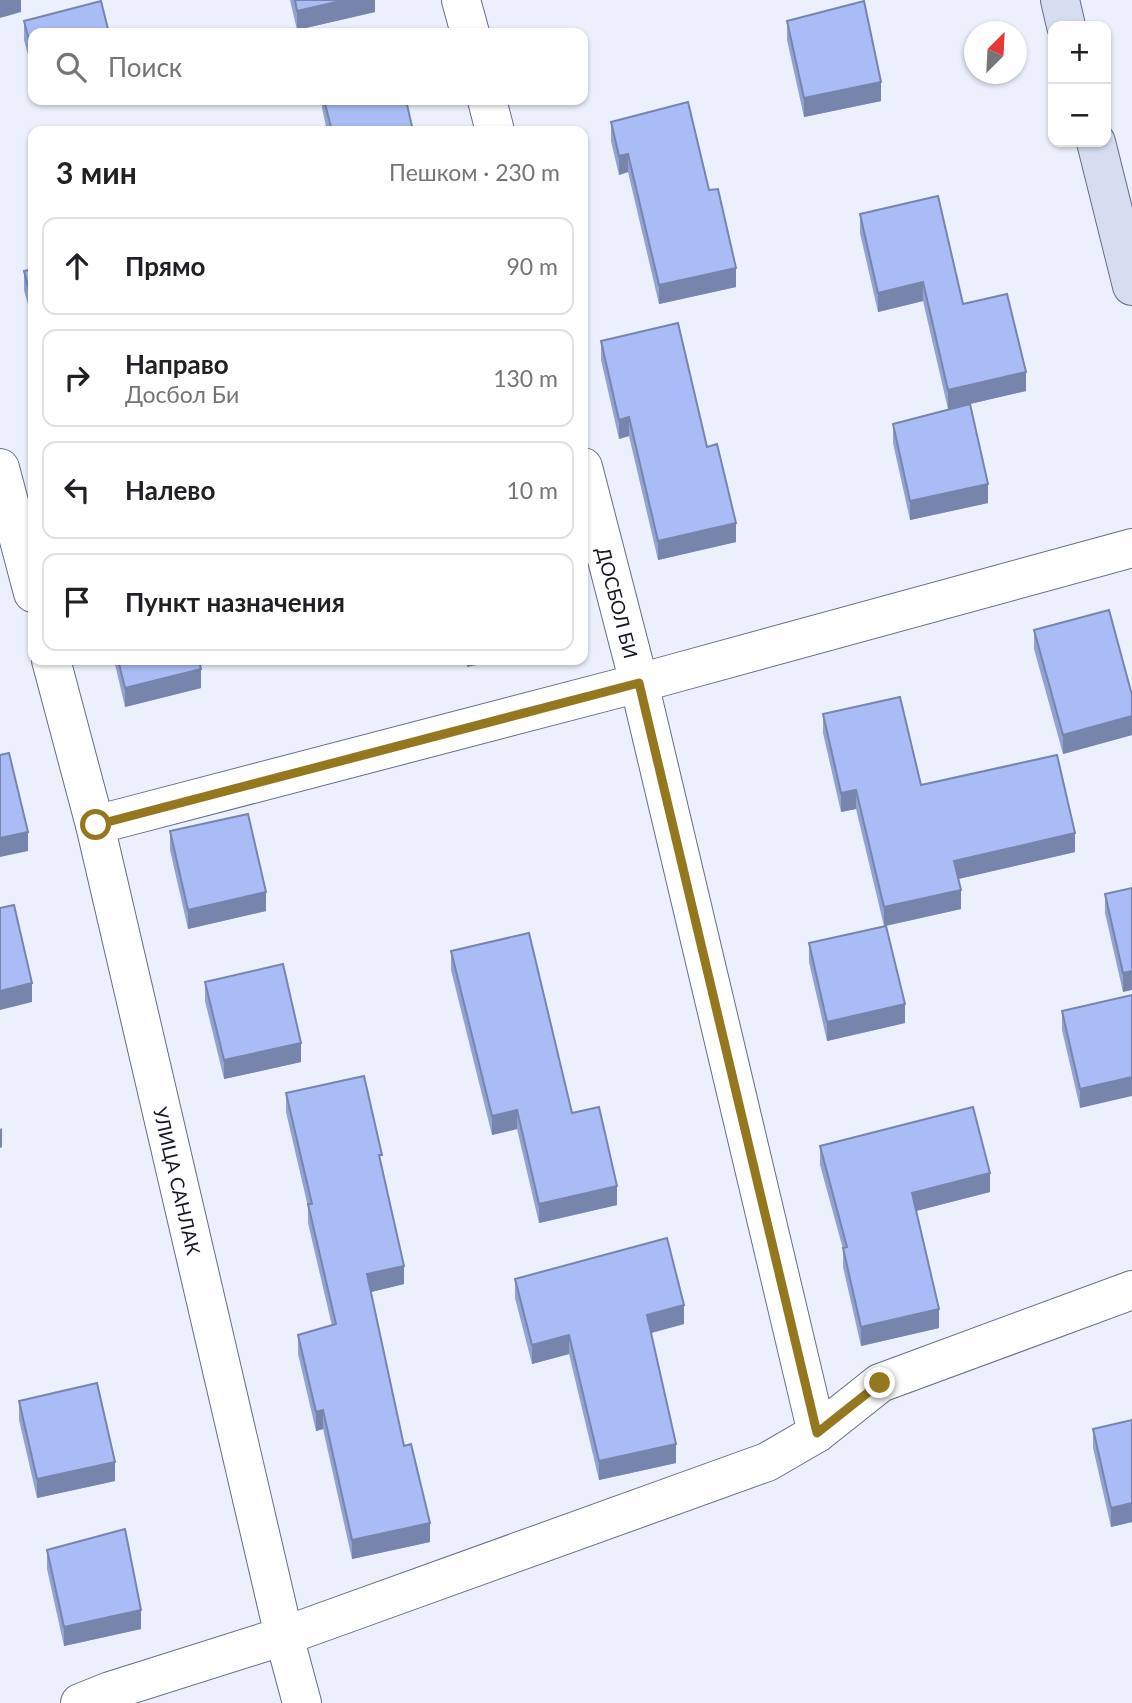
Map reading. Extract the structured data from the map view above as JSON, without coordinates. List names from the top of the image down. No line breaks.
{"streets":{"street":["ДОСБОЛ БИ","УЛИЦА САНЛАК"]},"north":"top right","page":{"map_buttons":["+","−"],"search":"Поиск","heading":["3 мин","Пешком · 230 m"],"list":[["Прямо","90 m"],["Направо","Досбол Би","130 m"],["Налево","10 m"],"Пункт назначения"]}}
